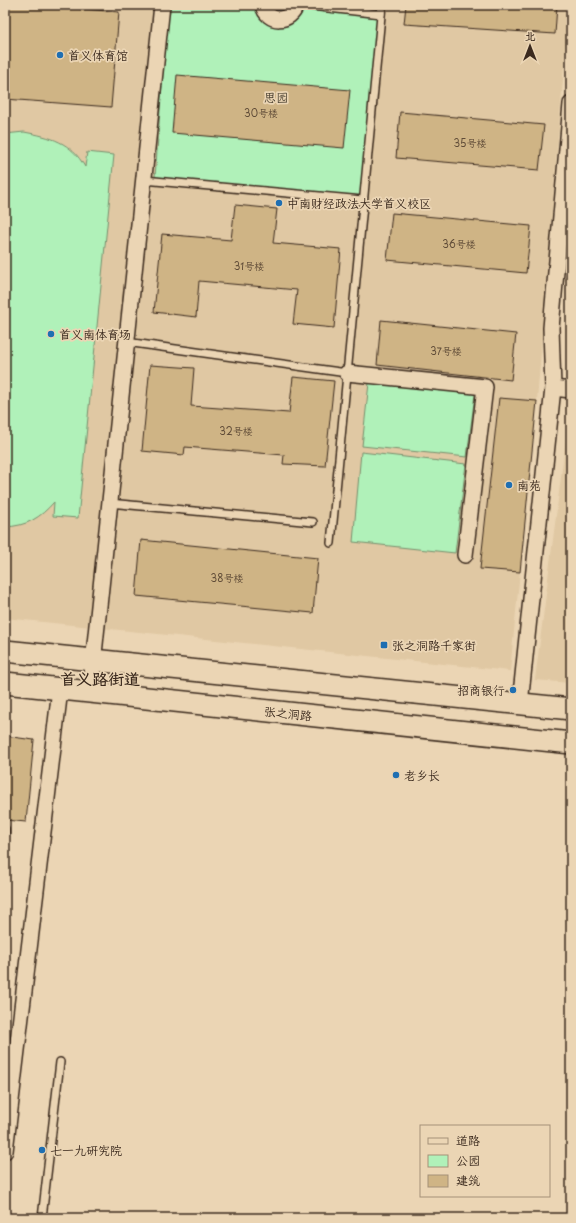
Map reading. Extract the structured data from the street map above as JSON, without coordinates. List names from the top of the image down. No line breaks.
{"streets":{"main road":["张之洞路"]},"districts":["首义路街道"],"parks":["思园"],"places":{"other":["首义体育馆","中南财经政法大学首义校区","首义南体育场","南苑","招商银行","老乡长","七一九研究院"],"transit":["张之洞路千家街"]},"house_numbers":["30号楼","35号楼","36号楼","31号楼","37号楼","32号楼","38号楼"],"legend":["道路","公园","建筑"],"north":"top"}
